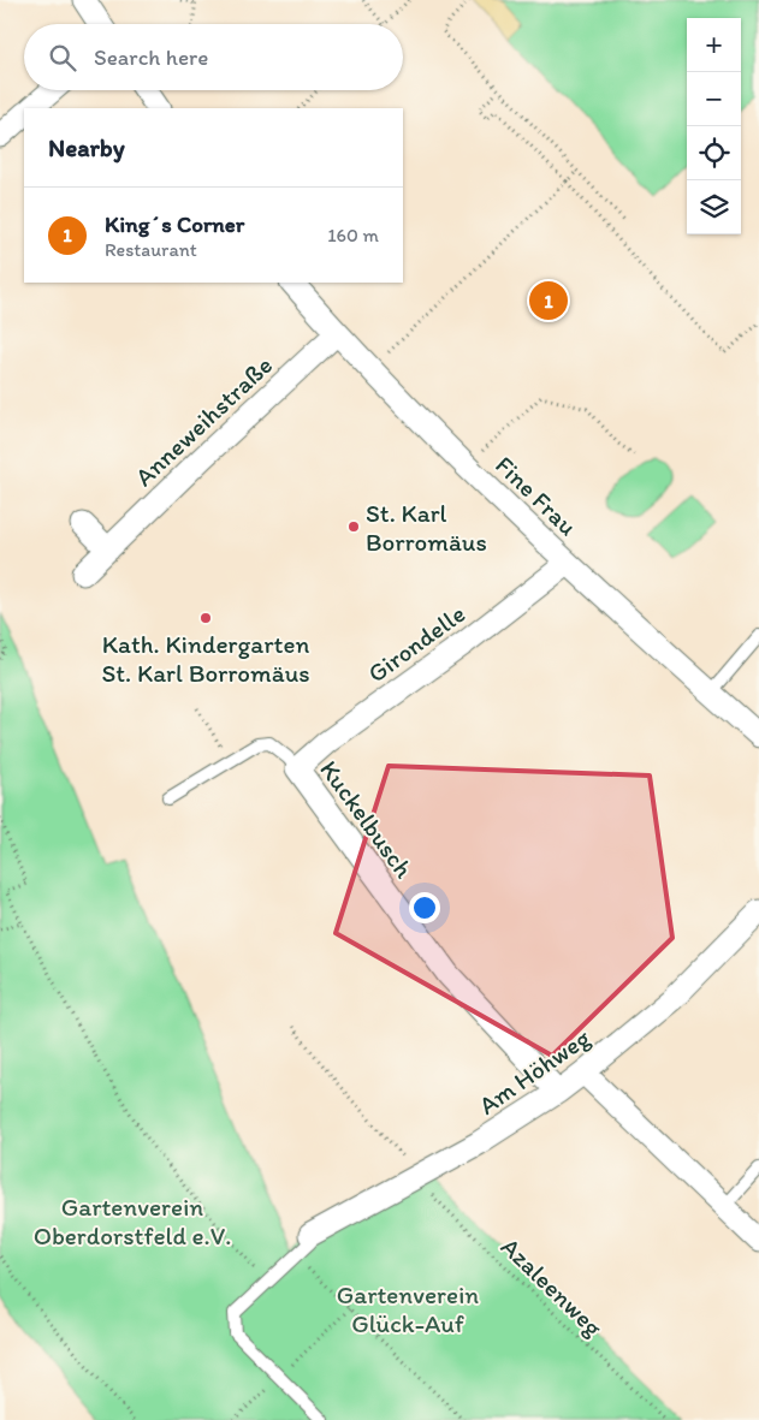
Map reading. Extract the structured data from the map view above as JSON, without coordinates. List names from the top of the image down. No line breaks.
{"streets":{"street":["Anneweihstraße","Fine Frau","Girondelle","Kuckelbusch","Am Höhweg"],"path":["Azaleenweg"]},"crossings":[["Anneweihstraße","Fine Frau"],["Fine Frau","Girondelle"],["Girondelle","Kuckelbusch"],["Kuckelbusch","Am Höhweg"],["Am Höhweg","Azaleenweg"]],"parks":["Gartenverein Oberdorstfeld e.V.","Gartenverein Glück-Auf"],"places":["St. Karl Borromäus","Kath. Kindergarten St. Karl Borromäus"],"page":{"map_buttons":["+","−"],"search":"Search here","heading":"Nearby","list":[{"mark":"1","name":"King´s Corner","note":"Restaurant","value":"160 m"}],"pins":"1"}}
